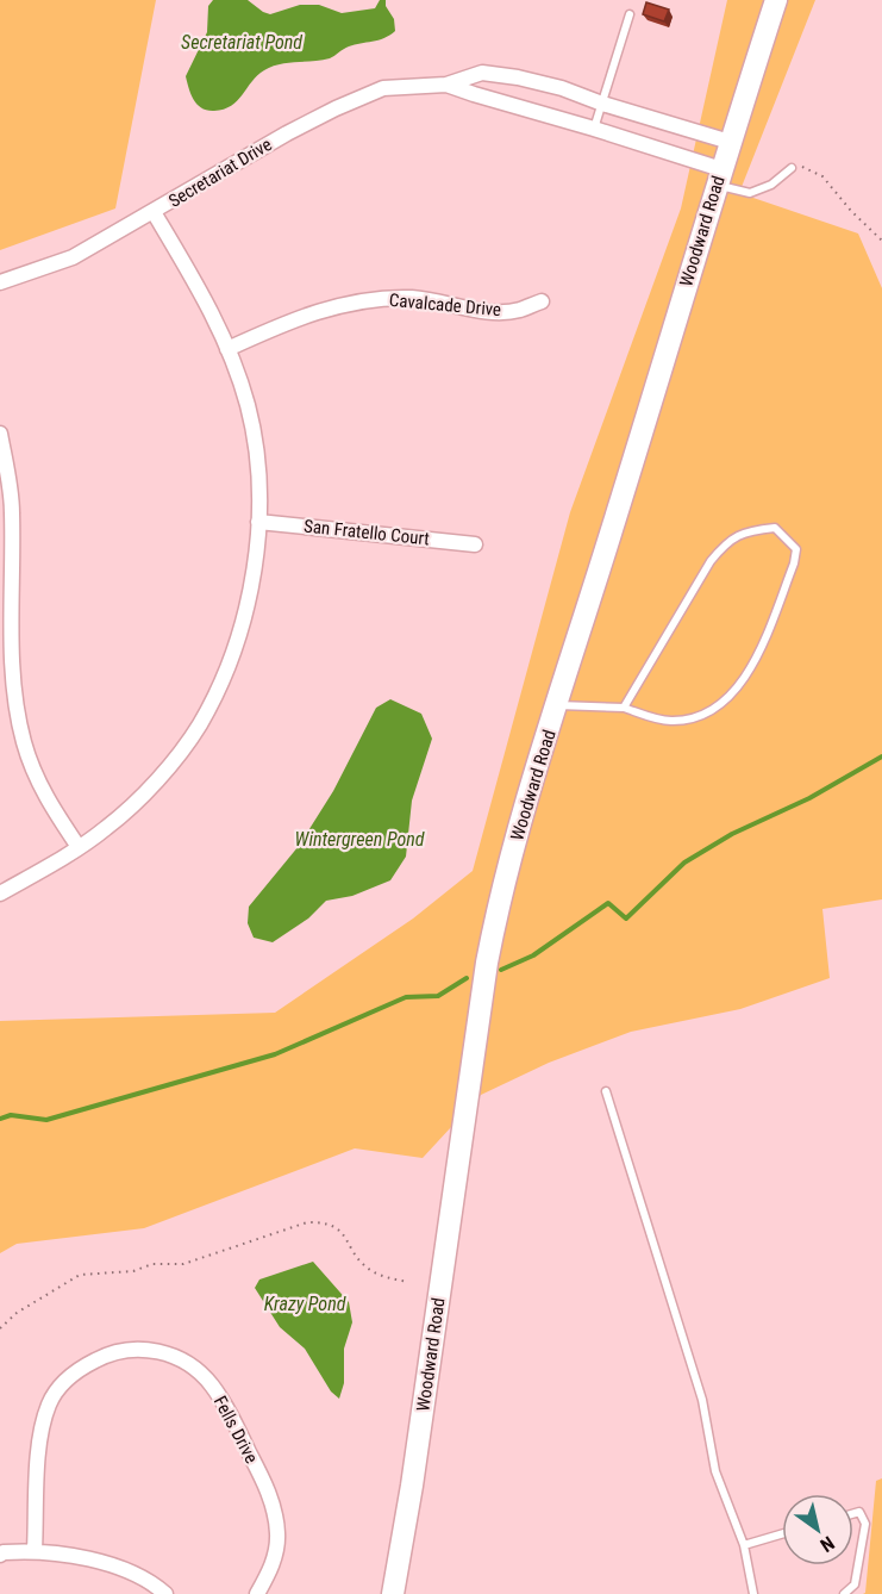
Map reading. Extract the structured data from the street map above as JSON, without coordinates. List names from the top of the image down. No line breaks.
{"streets":{"street":["Secretariat Drive","Woodward Road","Cavalcade Drive","San Fratello Court","Fells Drive"]},"crossings":[["Secretariat Drive","Woodward Road"]],"water":["Secretariat Pond","Wintergreen Pond","Krazy Pond"],"north":"bottom right"}
